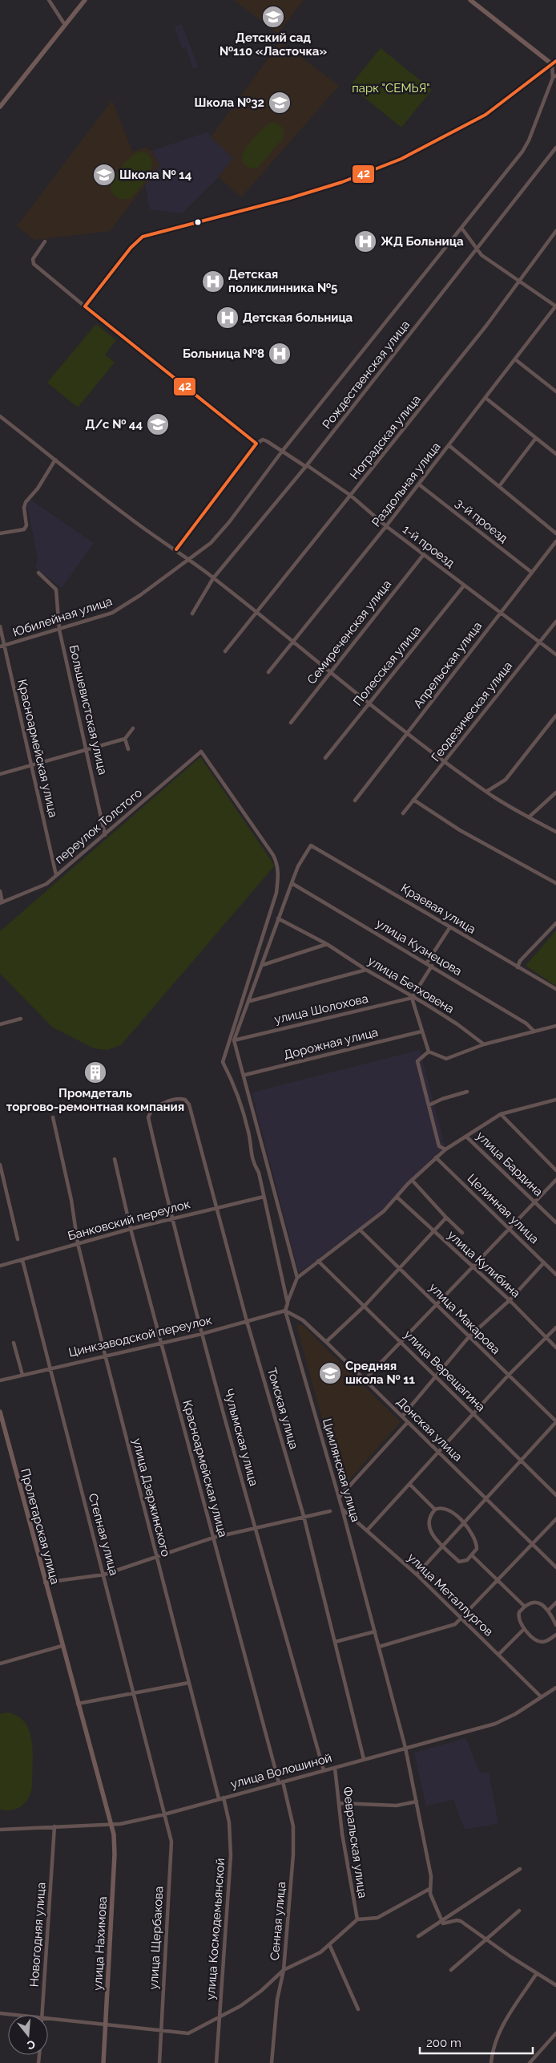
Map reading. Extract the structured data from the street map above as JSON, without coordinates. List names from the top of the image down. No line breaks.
{"streets":{"main road":["Пролетарская улица","улица Нахимова"],"street":["Рождественская улица","Ноградская улица","Раздольная улица","3-й проезд","1-й проезд","Юбилейная улица","Семиреченская улица","Апрельская улица","Полесская улица","Большевистская улица","Геодезическая улица","Красноармейская улица","переулок Толстого","Краевая улица","улица Кузнецова","улица Бетховена","улица Шолохова","Дорожная улица","улица Бардина","Целинная улица","Банковский переулок","улица Кулибина","улица Макарова","Цинкзаводской переулок","улица Верещагина","Томская улица","Донская улица","Чулымская улица","Цимлянская улица","улица Дзержинского","Степная улица","улица Металлургов","улица Волошиной","Февральская улица","Сенная улица","улица Космодемьянской","Новогодняя улица","улица Щербакова"]},"crossings":[["Рождественская улица","1-й проезд"],["Ноградская улица","1-й проезд"],["Раздольная улица","3-й проезд"],["Раздольная улица","1-й проезд"],["3-й проезд","Апрельская улица"],["1-й проезд","Юбилейная улица"],["1-й проезд","Семиреченская улица"],["1-й проезд","Апрельская улица"],["1-й проезд","Полесская улица"],["1-й проезд","Геодезическая улица"],["Юбилейная улица","Большевистская улица"],["Юбилейная улица","Красноармейская улица"],["Большевистская улица","переулок Толстого"],["Красноармейская улица","переулок Толстого"],["Красноармейская улица","Банковский переулок"],["Красноармейская улица","Цинкзаводской переулок"],["Красноармейская улица","улица Волошиной"],["Красноармейская улица","Сенная улица"],["переулок Толстого","Банковский переулок"],["Краевая улица","улица Кузнецова"],["улица Бетховена","улица Шолохова"],["Банковский переулок","Томская улица"],["Банковский переулок","Чулымская улица"],["Банковский переулок","улица Дзержинского"],["Банковский переулок","Степная улица"],["Цинкзаводской переулок","Томская улица"],["Цинкзаводской переулок","Донская улица"],["Цинкзаводской переулок","Чулымская улица"],["Цинкзаводской переулок","Цимлянская улица"],["Цинкзаводской переулок","улица Дзержинского"],["Цинкзаводской переулок","Степная улица"],["Томская улица","Чулымская улица"],["Томская улица","улица Волошиной"],["Донская улица","Цимлянская улица"],["Чулымская улица","улица Волошиной"],["Цимлянская улица","улица Металлургов"],["Цимлянская улица","улица Волошиной"],["улица Дзержинского","улица Волошиной"],["Пролетарская улица","улица Волошиной"],["Пролетарская улица","улица Нахимова"],["Степная улица","улица Волошиной"],["Степная улица","улица Щербакова"],["улица Металлургов","улица Волошиной"],["улица Волошиной","Февральская улица"],["улица Волошиной","Сенная улица"],["улица Волошиной","улица Космодемьянской"],["улица Волошиной","Новогодняя улица"],["улица Волошиной","улица Щербакова"],["улица Волошиной","улица Нахимова"]],"parks":["парк \"СЕМЬЯ\""],"places":{"school or university":["Детский сад №110 «Ласточка»","Школа №32","Школа № 14","Д/с № 44","Средняя школа № 11"],"hospital":["ЖД Больница","Детская поликлинника №5","Детская больница","Больница №8"],"building":["Промдеталь торгово-ремонтная компания"]},"lines":["transit line 42"],"scale_bar":"200 m","north":"bottom"}
